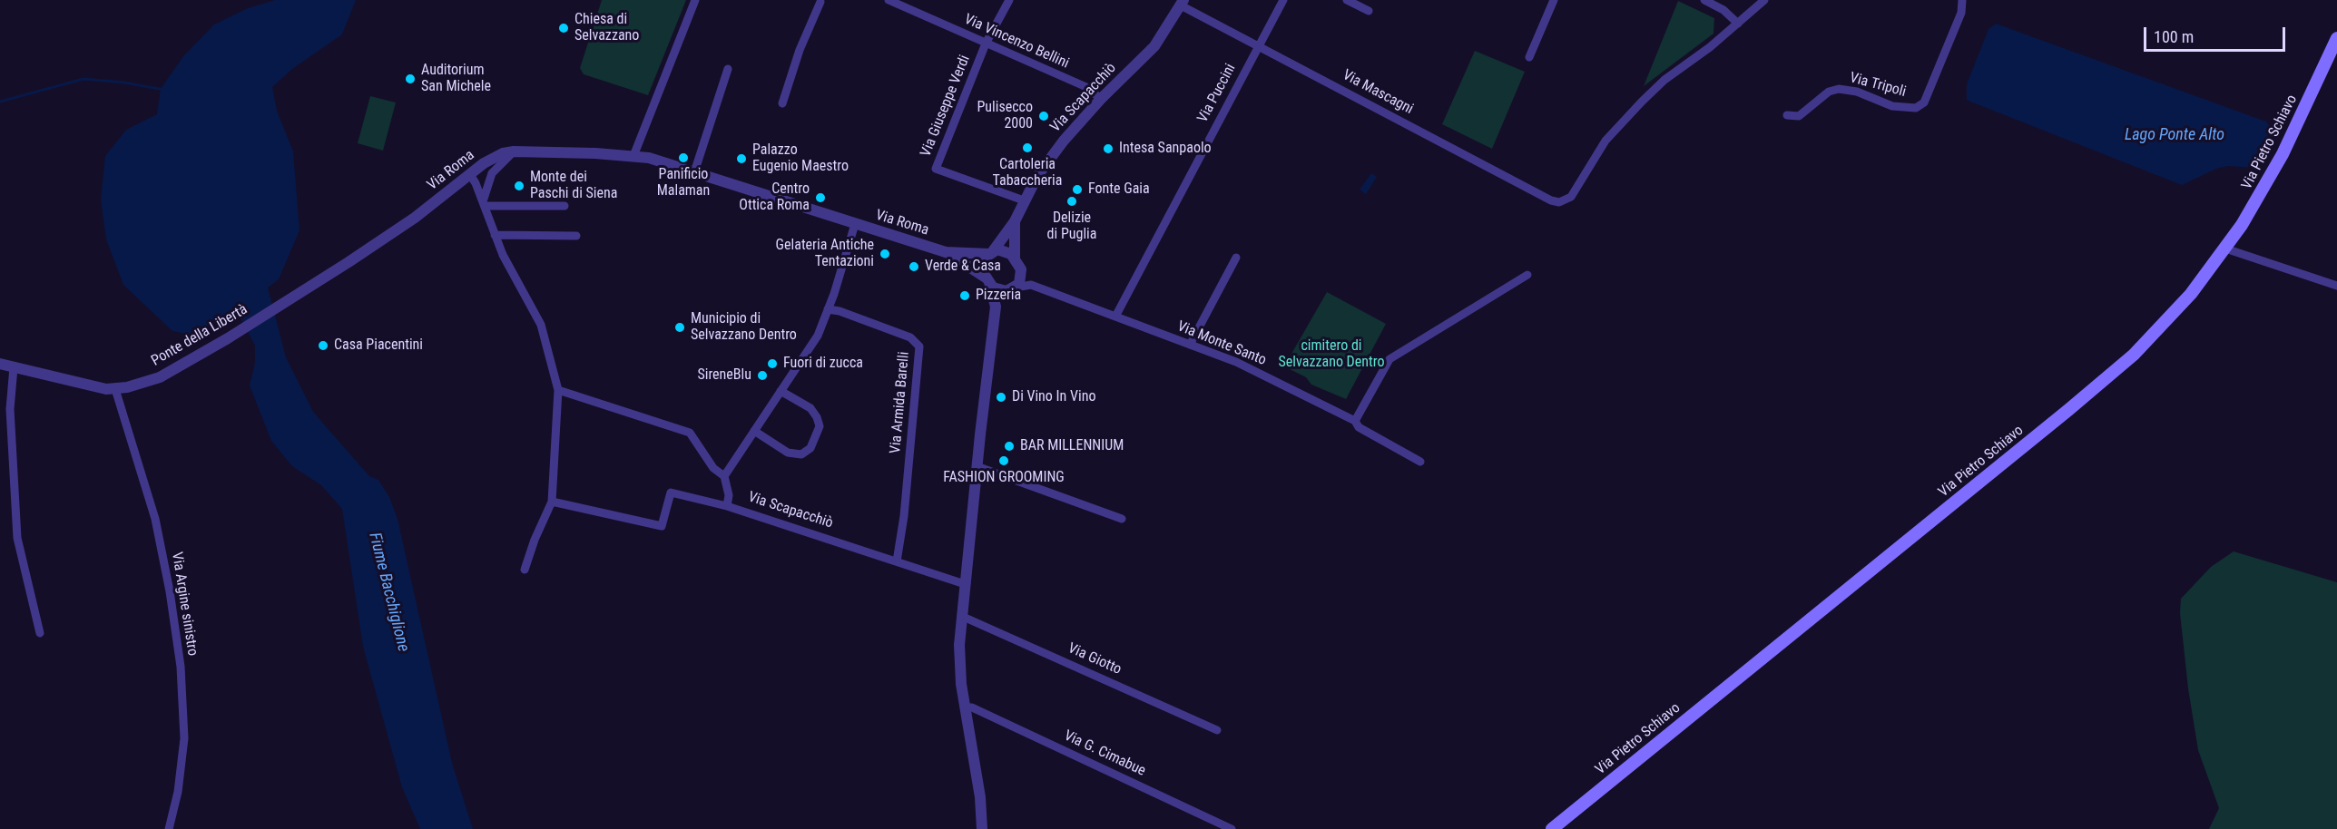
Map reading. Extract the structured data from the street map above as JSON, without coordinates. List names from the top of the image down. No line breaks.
{"streets":{"main road":["Via Pietro Schiavo"],"street":["Via Vincenzo Bellini","Via Tripoli","Via Mascagni","Via Puccini","Via Scapacchiò","Via Giuseppe Verdi","Via Roma","Ponte della Libertà","Via Monte Santo","Via Armida Barelli","Via Argine sinistro","Via Giotto","Via G. Cimabue"]},"crossings":[["Via Vincenzo Bellini","Via Scapacchiò"],["Via Vincenzo Bellini","Via Giuseppe Verdi"],["Via Mascagni","Via Puccini"],["Via Mascagni","Via Scapacchiò"],["Via Puccini","Via Monte Santo"],["Via Scapacchiò","Via Giuseppe Verdi"],["Via Scapacchiò","Via Roma"],["Via Scapacchiò","Via Monte Santo"],["Via Scapacchiò","Via Armida Barelli"],["Via Roma","Ponte della Libertà"],["Via Roma","Via Monte Santo"],["Ponte della Libertà","Via Argine sinistro"]],"water":["Lago Ponte Alto","Fiume Bacchiglione"],"parks":["cimitero di Selvazzano Dentro"],"places":["Chiesa di Selvazzano","Auditorium San Michele","Pulisecco 2000","Cartoleria Tabaccheria","Intesa Sanpaolo","Panificio Malaman","Palazzo Eugenio Maestro","Monte dei Paschi di Siena","Fonte Gaia","Centro Ottica Roma","Delizie di Puglia","Gelateria Antiche Tentazioni","Verde & Casa","Pizzeria","Municipio di Selvazzano Dentro","Casa Piacentini","Fuori di zucca","SireneBlu","Di Vino In Vino","BAR MILLENNIUM","FASHION GROOMING"],"scale_bar":"100 m"}
